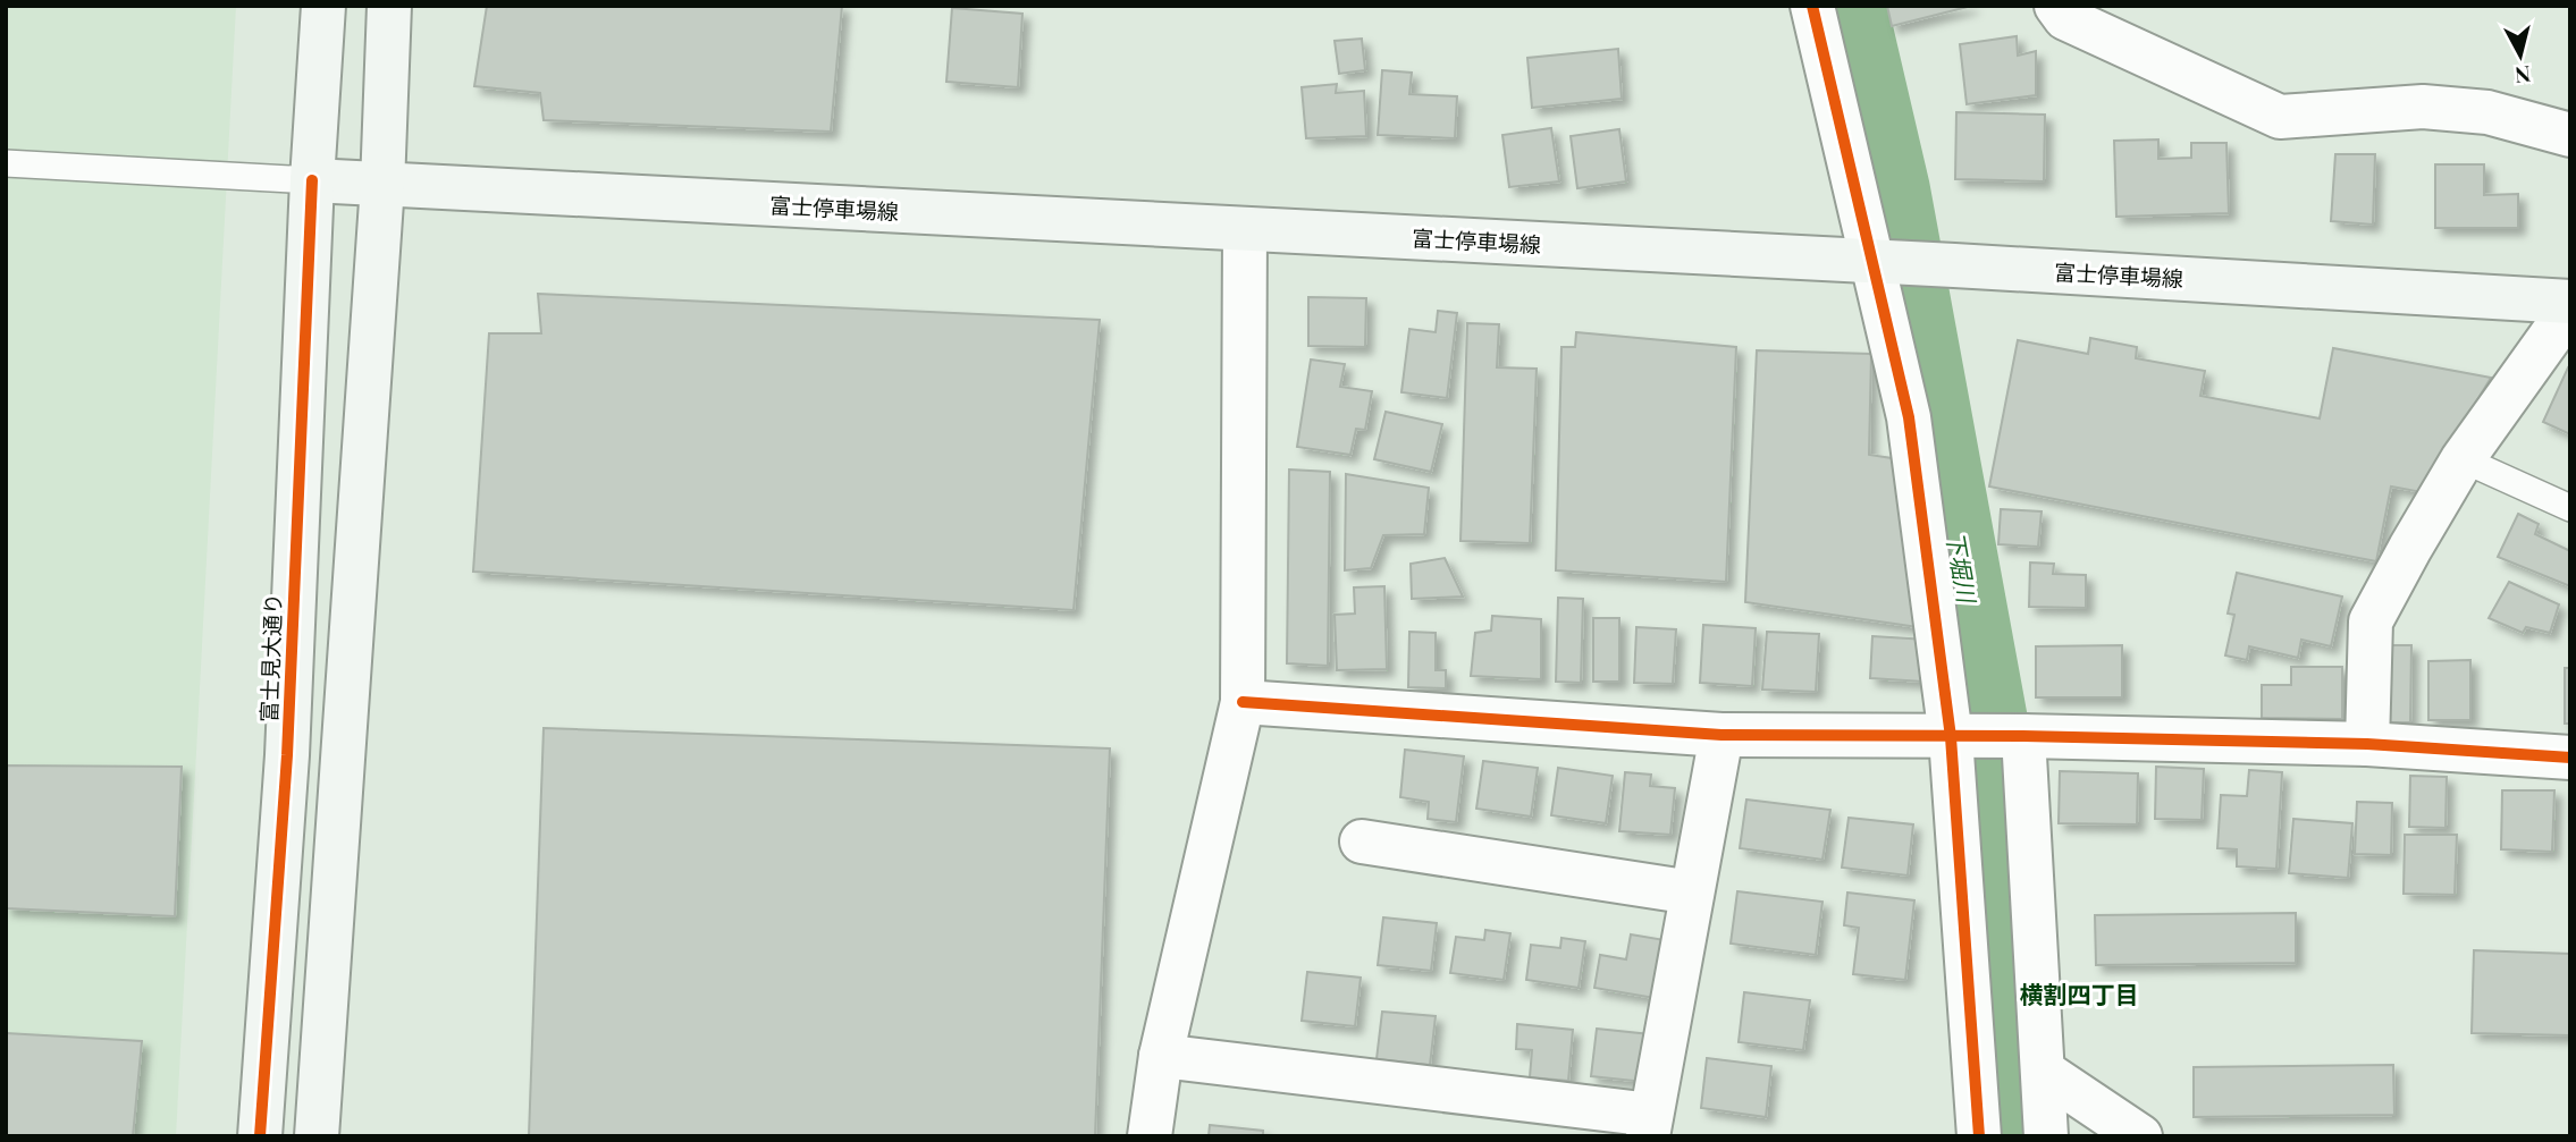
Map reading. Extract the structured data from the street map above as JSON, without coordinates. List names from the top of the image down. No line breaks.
{"streets":{"main road":["富士停車場線","富士見大通り"]},"crossings":[["富士停車場線","富士見大通り"]],"districts":["横割四丁目"],"water":["下堀川"],"north":"bottom"}
